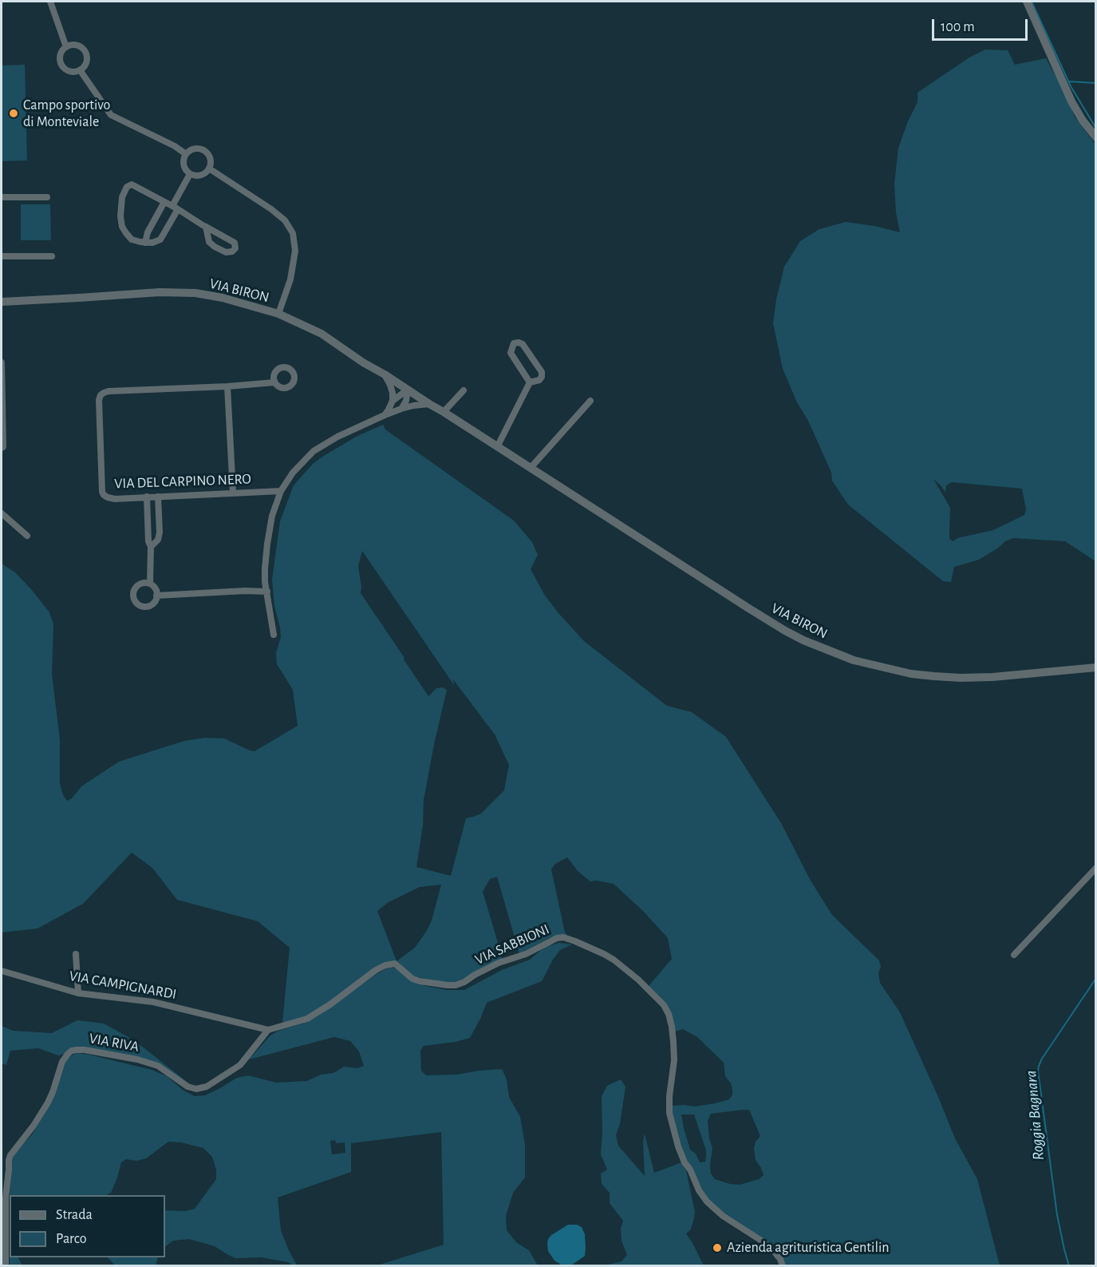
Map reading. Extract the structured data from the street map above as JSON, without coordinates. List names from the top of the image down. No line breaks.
{"streets":{"street":["VIA BIRON","VIA DEL CARPINO NERO","VIA SABBIONI","VIA CAMPIGNARDI","VIA RIVA"]},"crossings":[["VIA SABBIONI","VIA CAMPIGNARDI"],["VIA SABBIONI","VIA RIVA"],["VIA CAMPIGNARDI","VIA RIVA"]],"water":["Roggia Bagnara"],"places":["Campo sportivo di Monteviale","Azienda agrituristica Gentilin"],"legend":["Strada","Parco"],"scale_bar":"100 m"}
